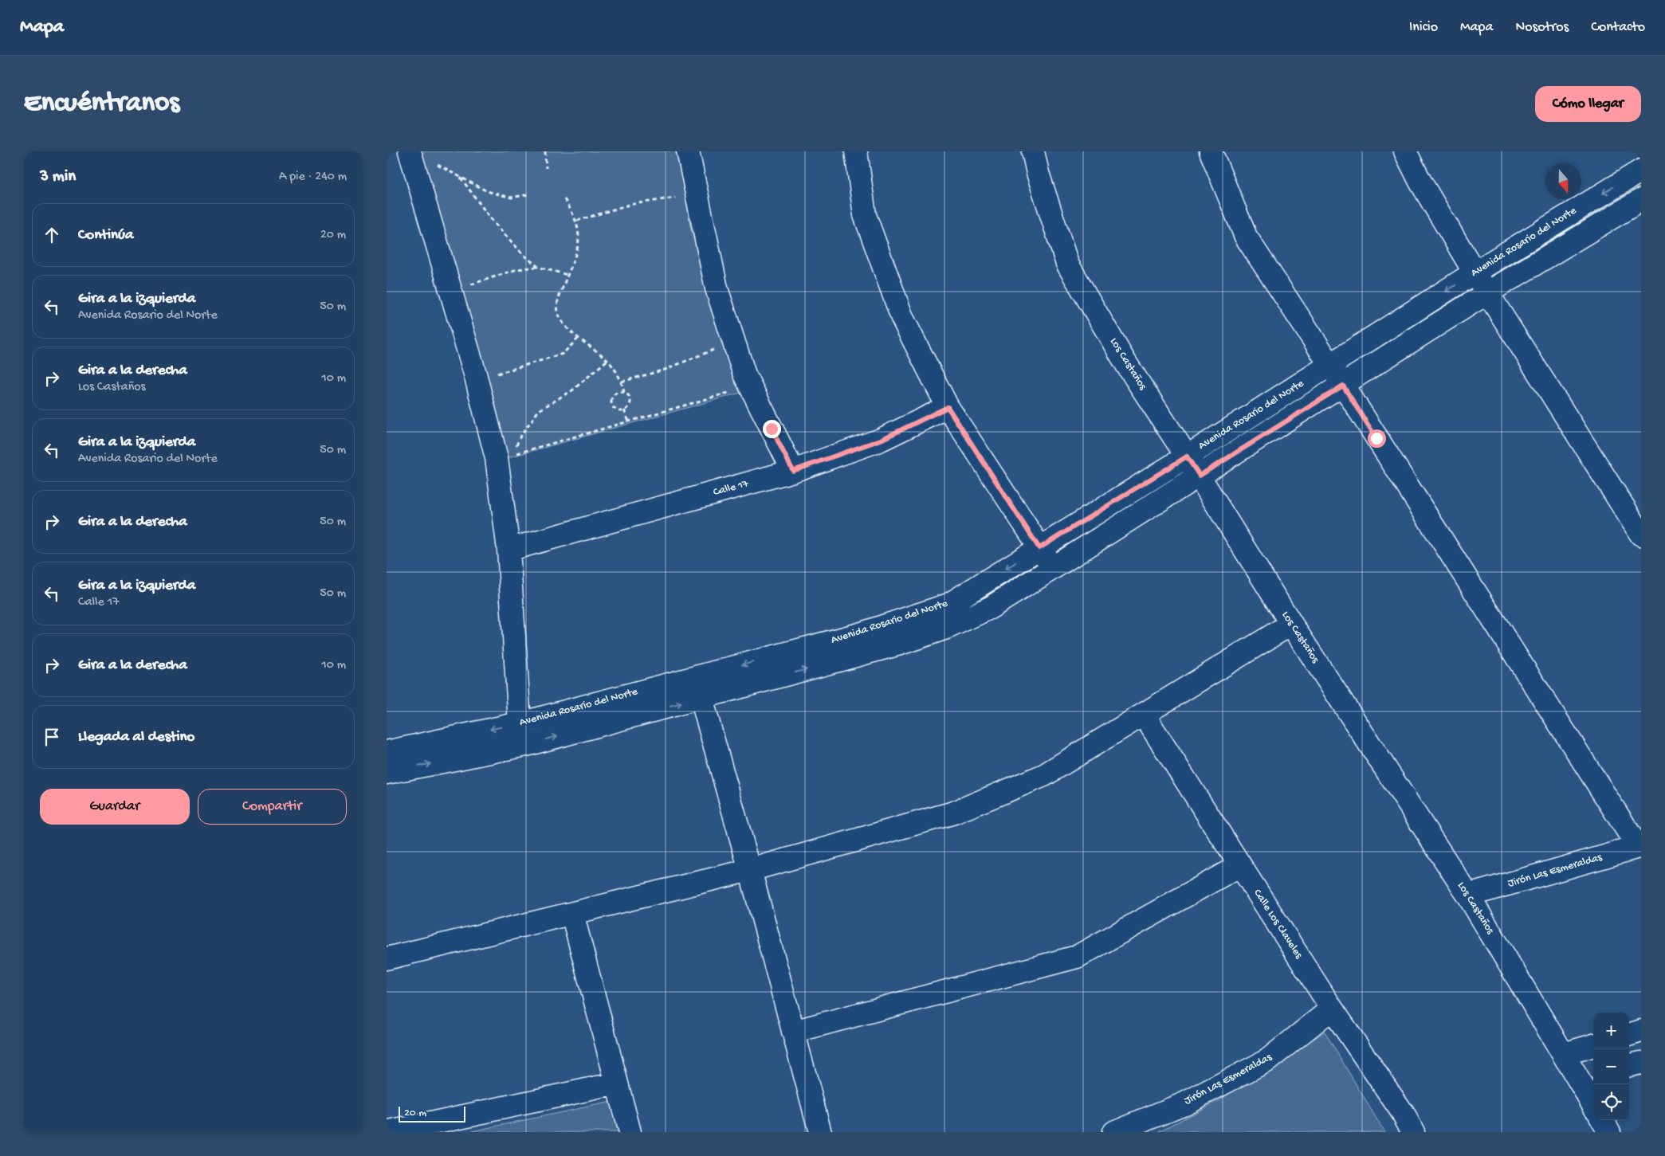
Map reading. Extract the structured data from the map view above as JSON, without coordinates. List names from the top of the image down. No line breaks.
{"streets":{"street":["Avenida Rosario del Norte","Los Castaños","Calle 17","Jirón Las Esmeraldas","Calle Los Claveles"]},"crossings":[["Avenida Rosario del Norte","Los Castaños"],["Los Castaños","Jirón Las Esmeraldas"],["Jirón Las Esmeraldas","Calle Los Claveles"]],"scale_bar":"20 m","north":"bottom","page":{"header":"Mapa","nav":["Inicio","Mapa","Nosotros","Contacto"],"buttons":["Cómo llegar",["Guardar","Compartir"]],"title":"Encuéntranos","heading":["3 min","A pie · 240 m"],"list":[["Continúa","20 m"],["Gira a la izquierda","Avenida Rosario del Norte","50 m"],["Gira a la derecha","Los Castaños","10 m"],["Gira a la izquierda","Avenida Rosario del Norte","50 m"],["Gira a la derecha","50 m"],["Gira a la izquierda","Calle 17","50 m"],["Gira a la derecha","10 m"],"Llegada al destino"],"map_buttons":["+","−"],"scale":"20 m"}}
